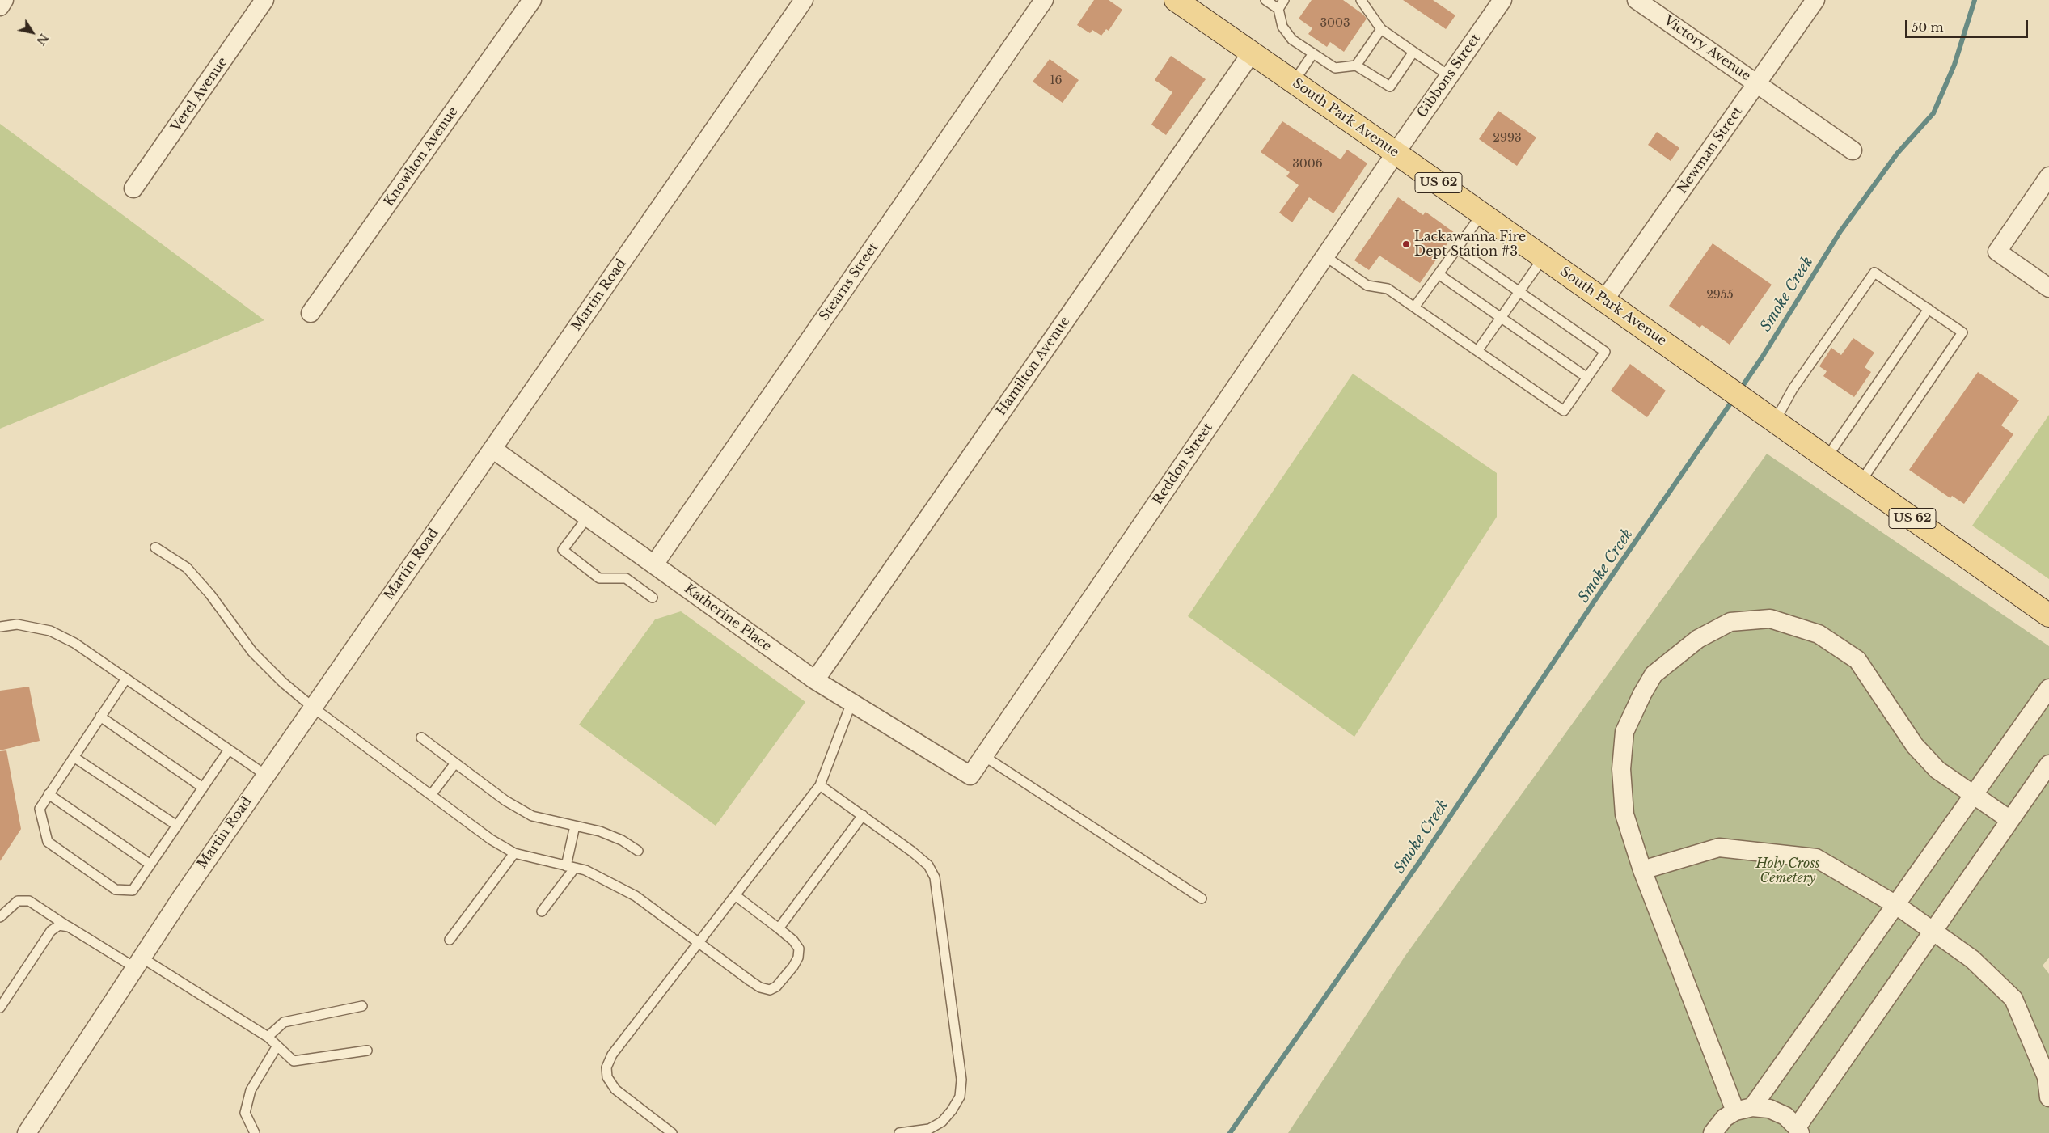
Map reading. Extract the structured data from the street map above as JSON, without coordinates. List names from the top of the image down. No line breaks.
{"streets":{"main road":["South Park Avenue","US 62"],"street":["Victory Avenue","Gibbons Street","Verel Avenue","Newman Street","Knowlton Avenue","Stearns Street","Martin Road","Hamilton Avenue","Reddon Street","Katherine Place"]},"crossings":[["Victory Avenue","Newman Street"],["Gibbons Street","South Park Avenue"],["Gibbons Street","Reddon Street"],["South Park Avenue","Newman Street"],["South Park Avenue","Hamilton Avenue"],["South Park Avenue","Reddon Street"],["Stearns Street","Katherine Place"],["Martin Road","Katherine Place"],["Hamilton Avenue","Katherine Place"],["Reddon Street","Katherine Place"]],"water":["Smoke Creek"],"parks":["Holy Cross Cemetery"],"places":["Lackawanna Fire Dept Station #3"],"house_numbers":["3003","16","2993","3006","2955"],"scale_bar":"50 m","north":"bottom right"}
